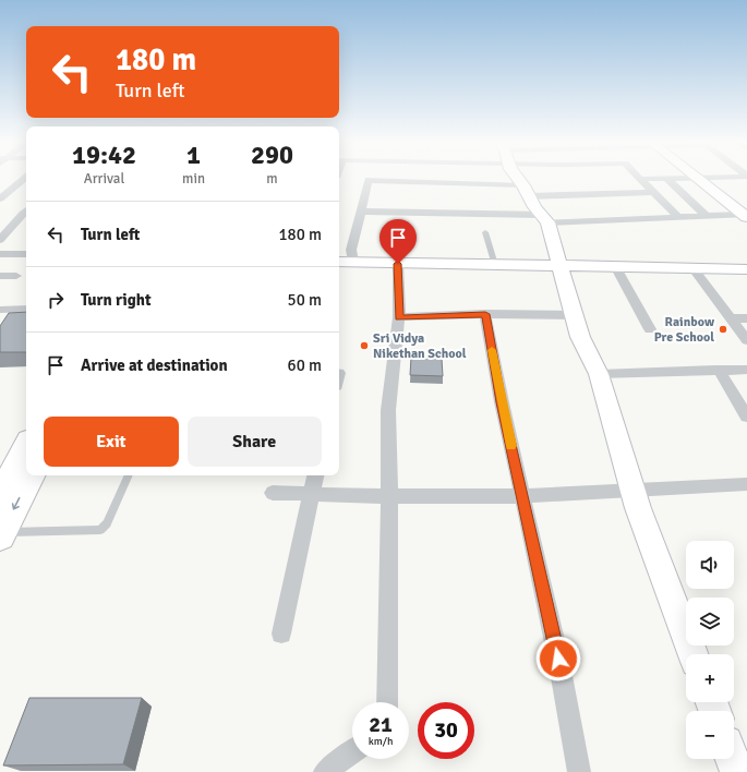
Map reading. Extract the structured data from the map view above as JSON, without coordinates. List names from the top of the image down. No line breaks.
{"places":["Rainbow Pre School","Sri Vidya Nikethan School"],"page":{"turn":["180 m","Turn left"],"eta":["19:42","Arrival","1","min","290","m"],"list":[{"name":"Turn left","value":"180 m"},{"name":"Turn right","value":"50 m"},{"name":"Arrive at destination","value":"60 m"}],"buttons":["Exit","Share"],"map_buttons":["+","−"],"speed":"21 km/h","limit":"30"}}
